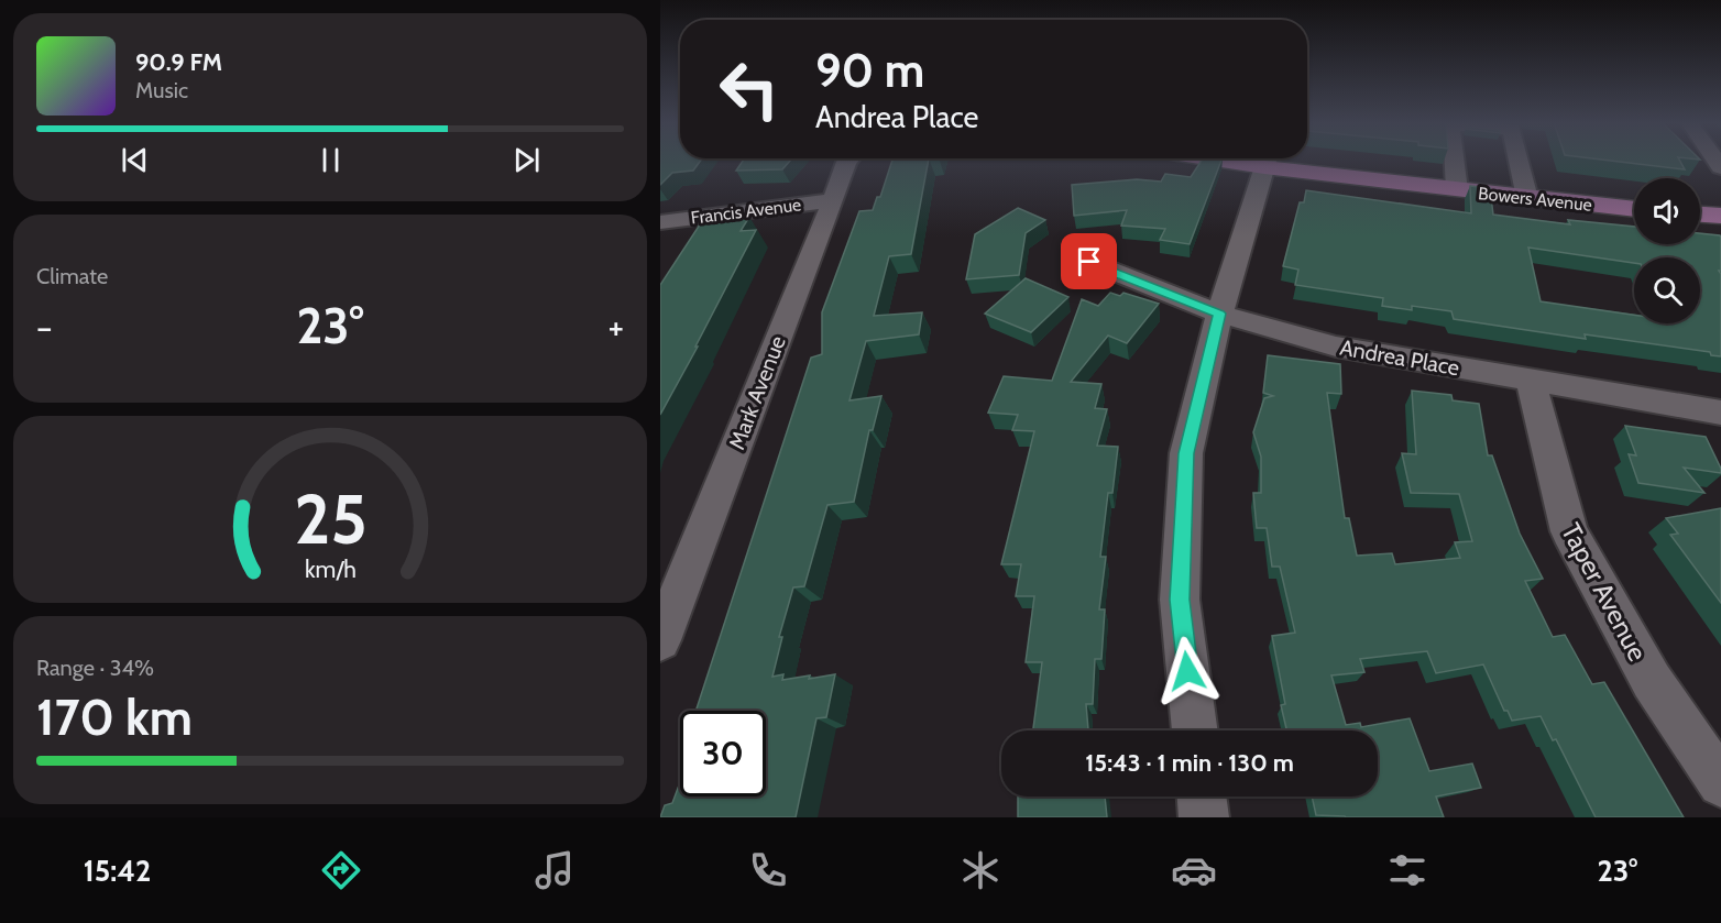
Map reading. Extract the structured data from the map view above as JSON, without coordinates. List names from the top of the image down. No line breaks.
{"streets":{"main road":["Bowers Avenue"],"street":["Francis Avenue","Andrea Place","Mark Avenue","Taper Avenue"]},"crossings":[["Francis Avenue","Mark Avenue"],["Andrea Place","Taper Avenue"]],"page":{"turn":["90 m","Andrea Place"],"song":["90.9 FM","Music"],"tile":["Climate",["Range · 34%","170 km"]],"heat":["−","23°","+"],"limit":"30","trip":"15:43 · 1 min · 130 m","tabs":["15:42","23°"],"gauge":["25","km/h"]}}
